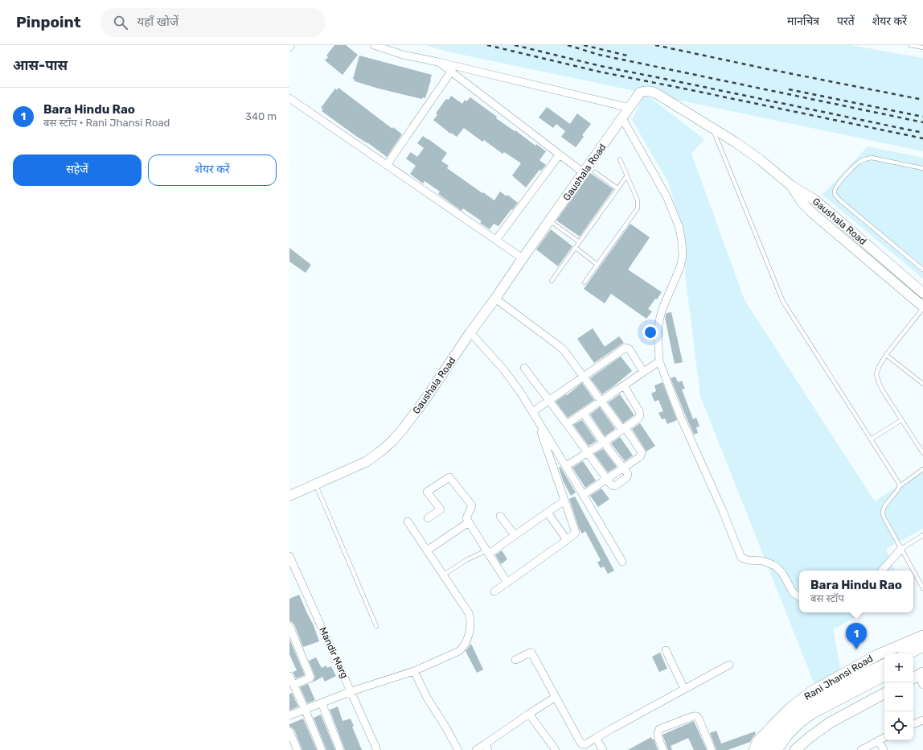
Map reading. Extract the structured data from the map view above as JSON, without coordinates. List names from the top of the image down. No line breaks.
{"streets":{"main road":["Rani Jhansi Road"],"street":["Gaushala Road","Mandir Marg"]},"page":{"header":"Pinpoint","search":"यहाँ खोजें","nav":["मानचित्र","परतें","शेयर करें"],"heading":"आस-पास","list":[{"mark":"1","name":"Bara Hindu Rao","note":"बस स्टॉप · Rani Jhansi Road","value":"340 m"}],"buttons":["सहेजें","शेयर करें"],"popup":["Bara Hindu Rao","बस स्टॉप"],"pins":"1","map_buttons":["+","−"]}}
